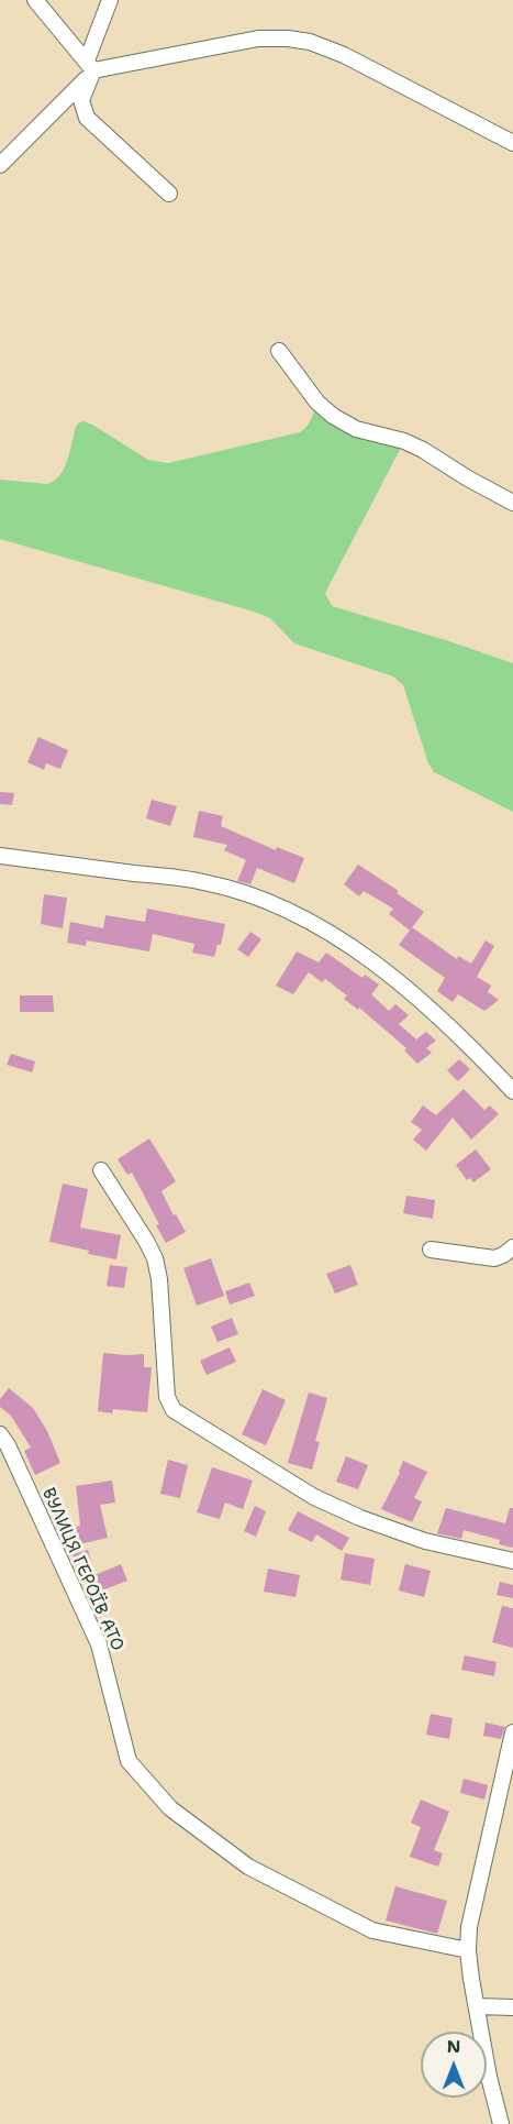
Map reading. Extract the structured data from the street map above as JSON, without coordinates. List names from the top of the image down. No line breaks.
{"streets":{"street":["ВУЛИЦЯ ГЕРОЇВ АТО"]},"north":"top"}
